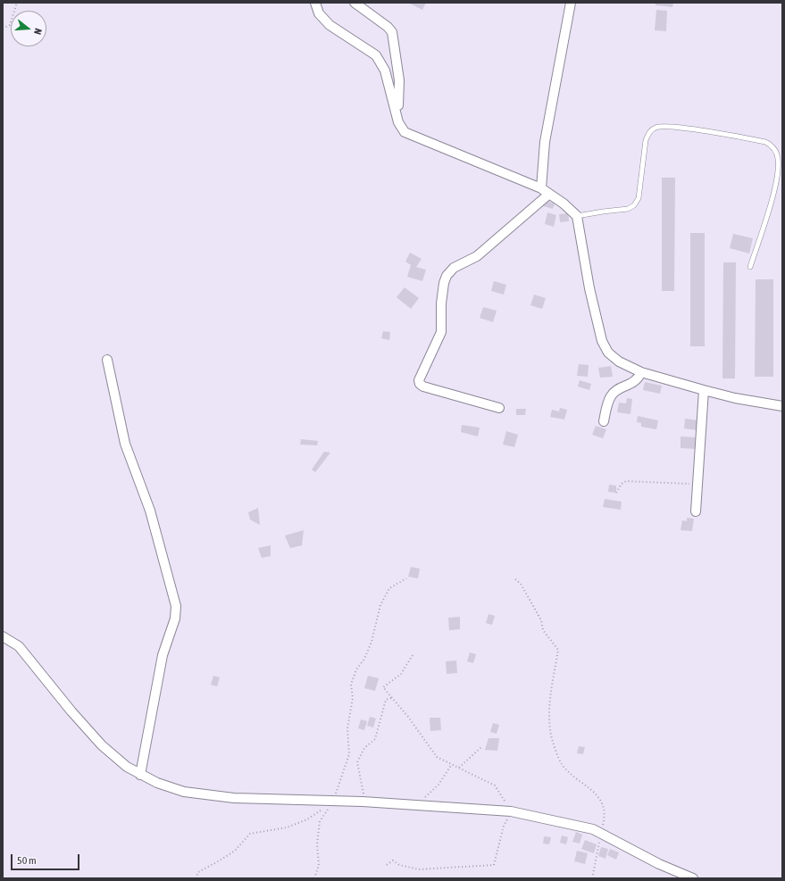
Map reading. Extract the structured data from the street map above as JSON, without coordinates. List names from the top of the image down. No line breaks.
{"scale_bar":"50 m","north":"right"}
